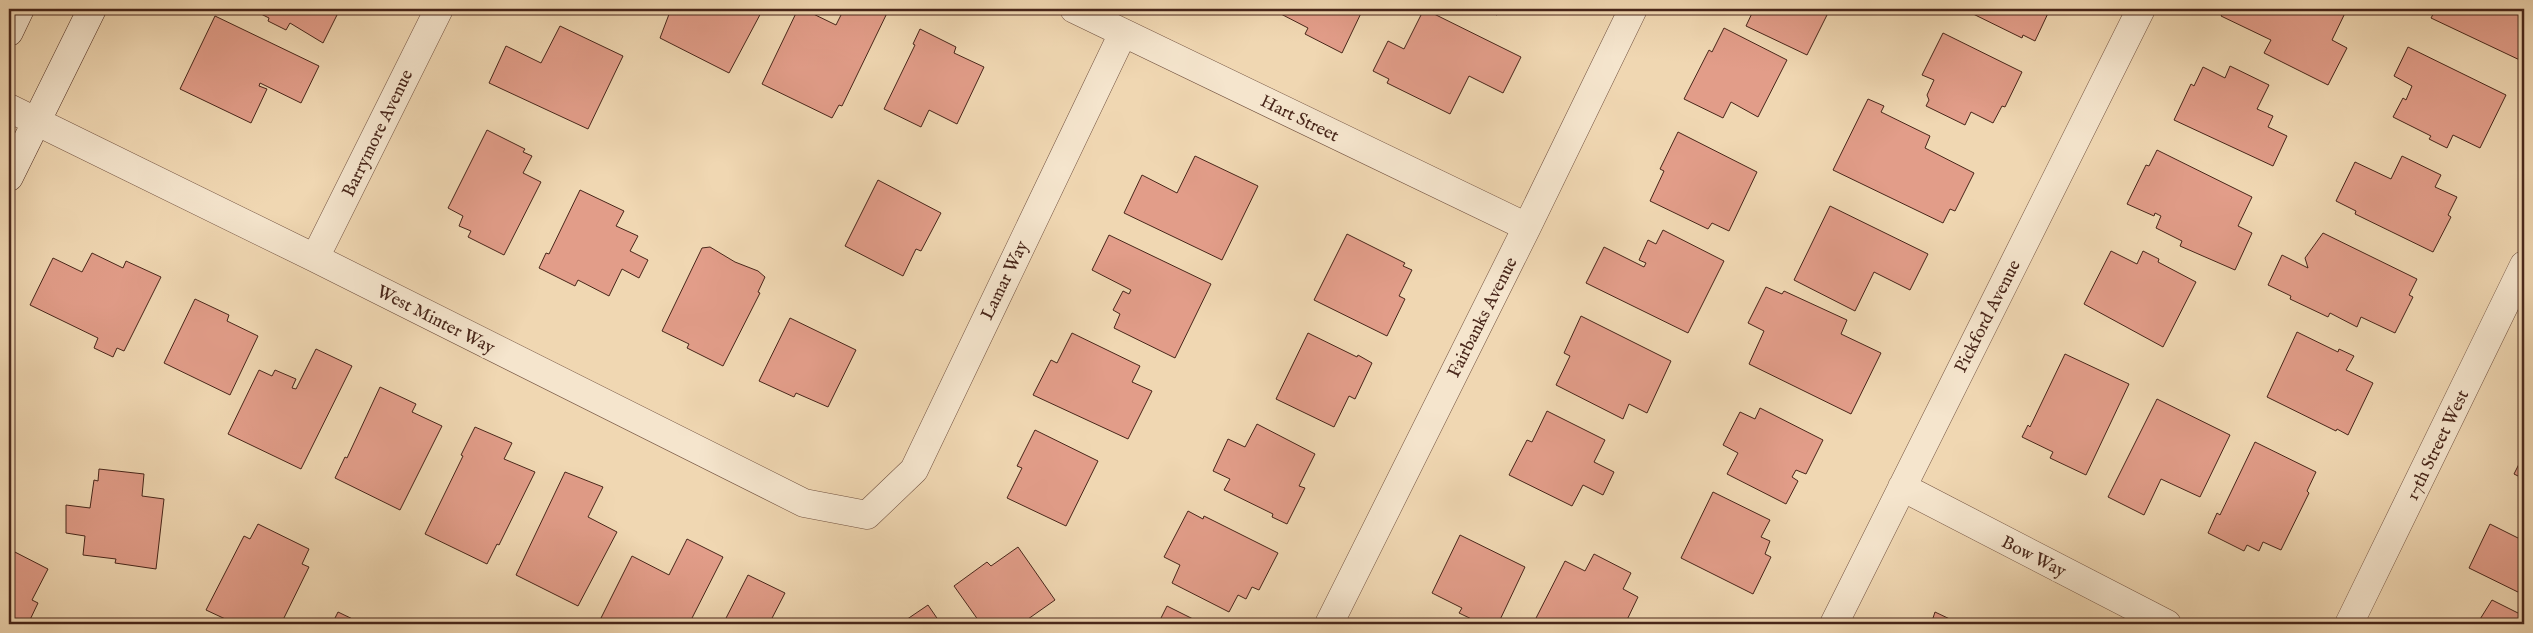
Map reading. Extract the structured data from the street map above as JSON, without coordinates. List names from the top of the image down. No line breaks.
{"streets":{"street":["Hart Street","Barrymore Avenue","Lamar Way","Pickford Avenue","Fairbanks Avenue","West Minter Way","17th Street West","Bow Way"]},"crossings":[["Hart Street","Lamar Way"],["Hart Street","Fairbanks Avenue"],["Barrymore Avenue","West Minter Way"],["Lamar Way","West Minter Way"],["Pickford Avenue","Bow Way"]]}
